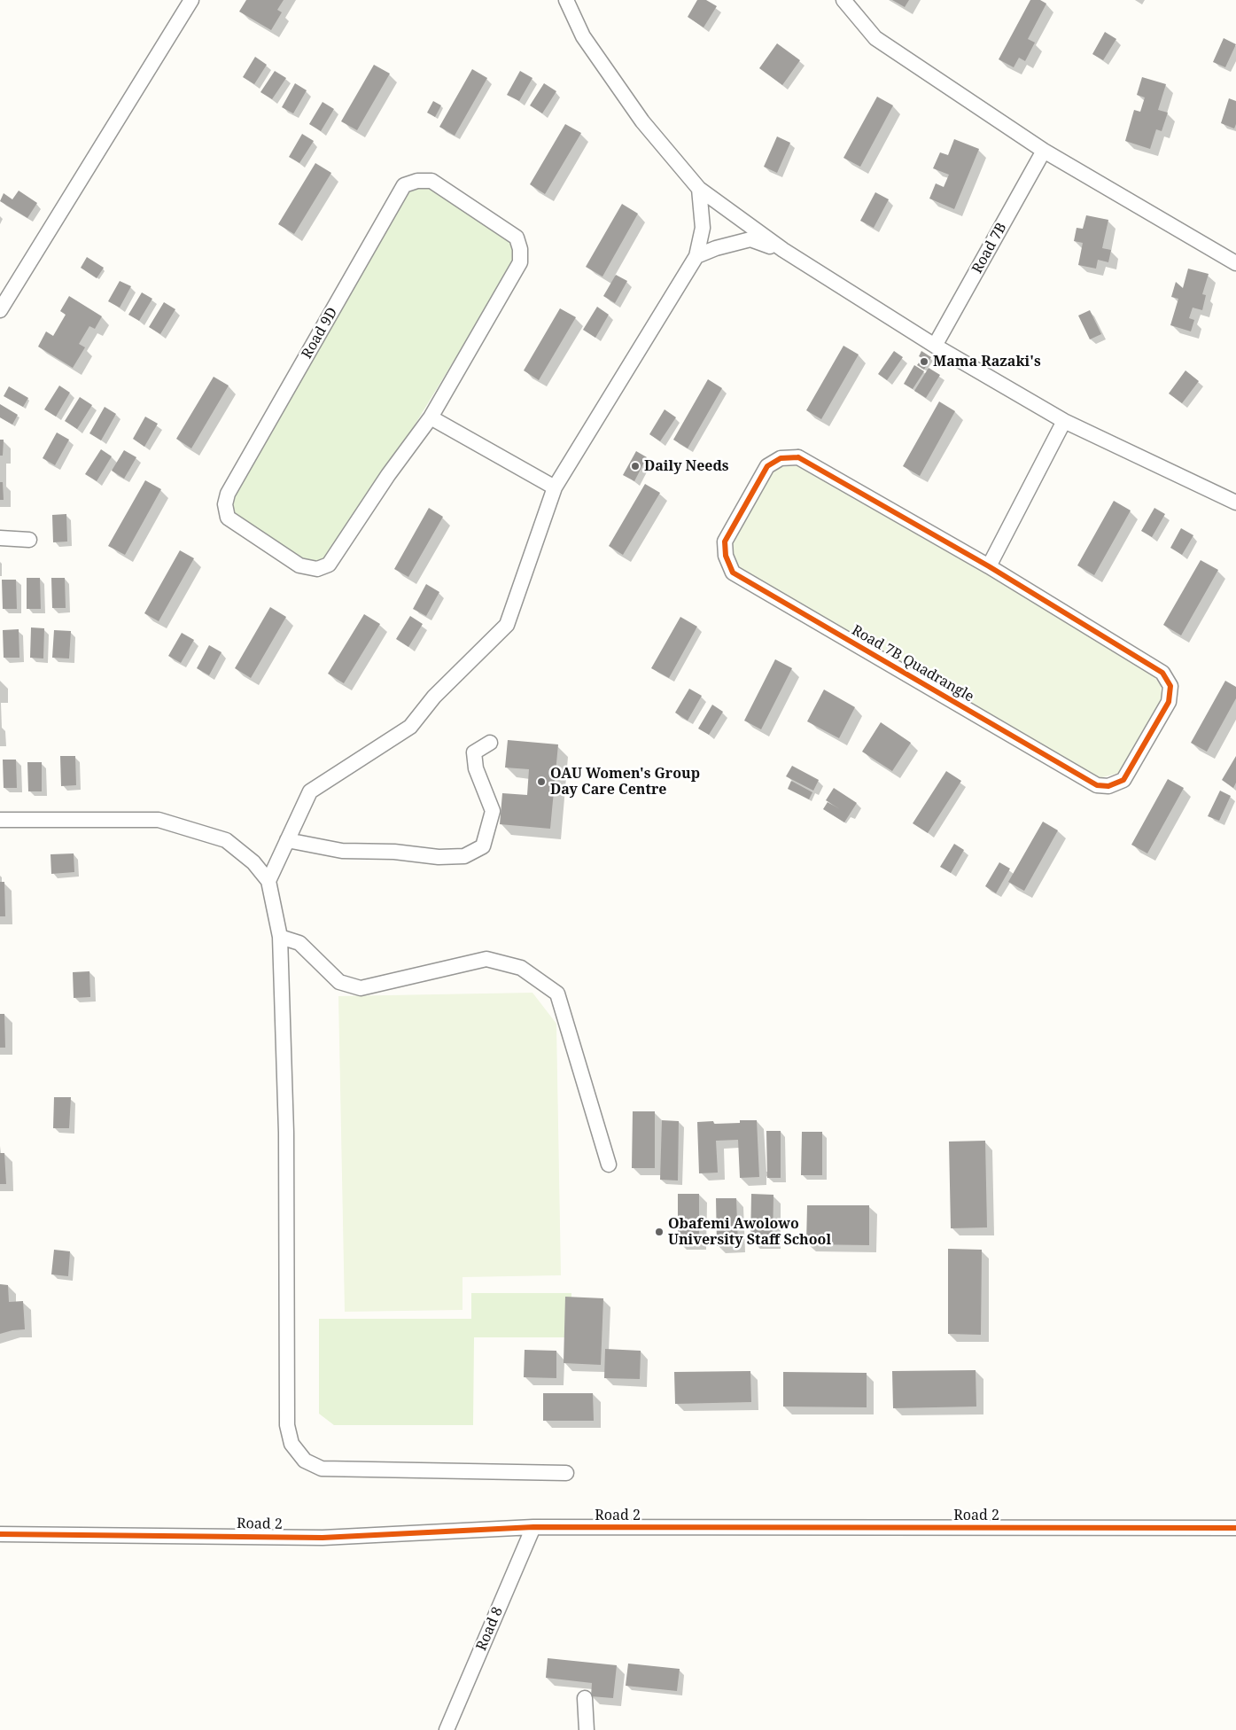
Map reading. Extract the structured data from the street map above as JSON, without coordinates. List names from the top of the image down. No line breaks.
{"streets":{"street":["Road 7B","Road 9D","Road 7B Quadrangle","Road 2","Road 8"]},"crossings":[["Road 2","Road 8"]],"places":["Mama Razaki's","Daily Needs","OAU Women's Group Day Care Centre","Obafemi Awolowo University Staff School"]}
